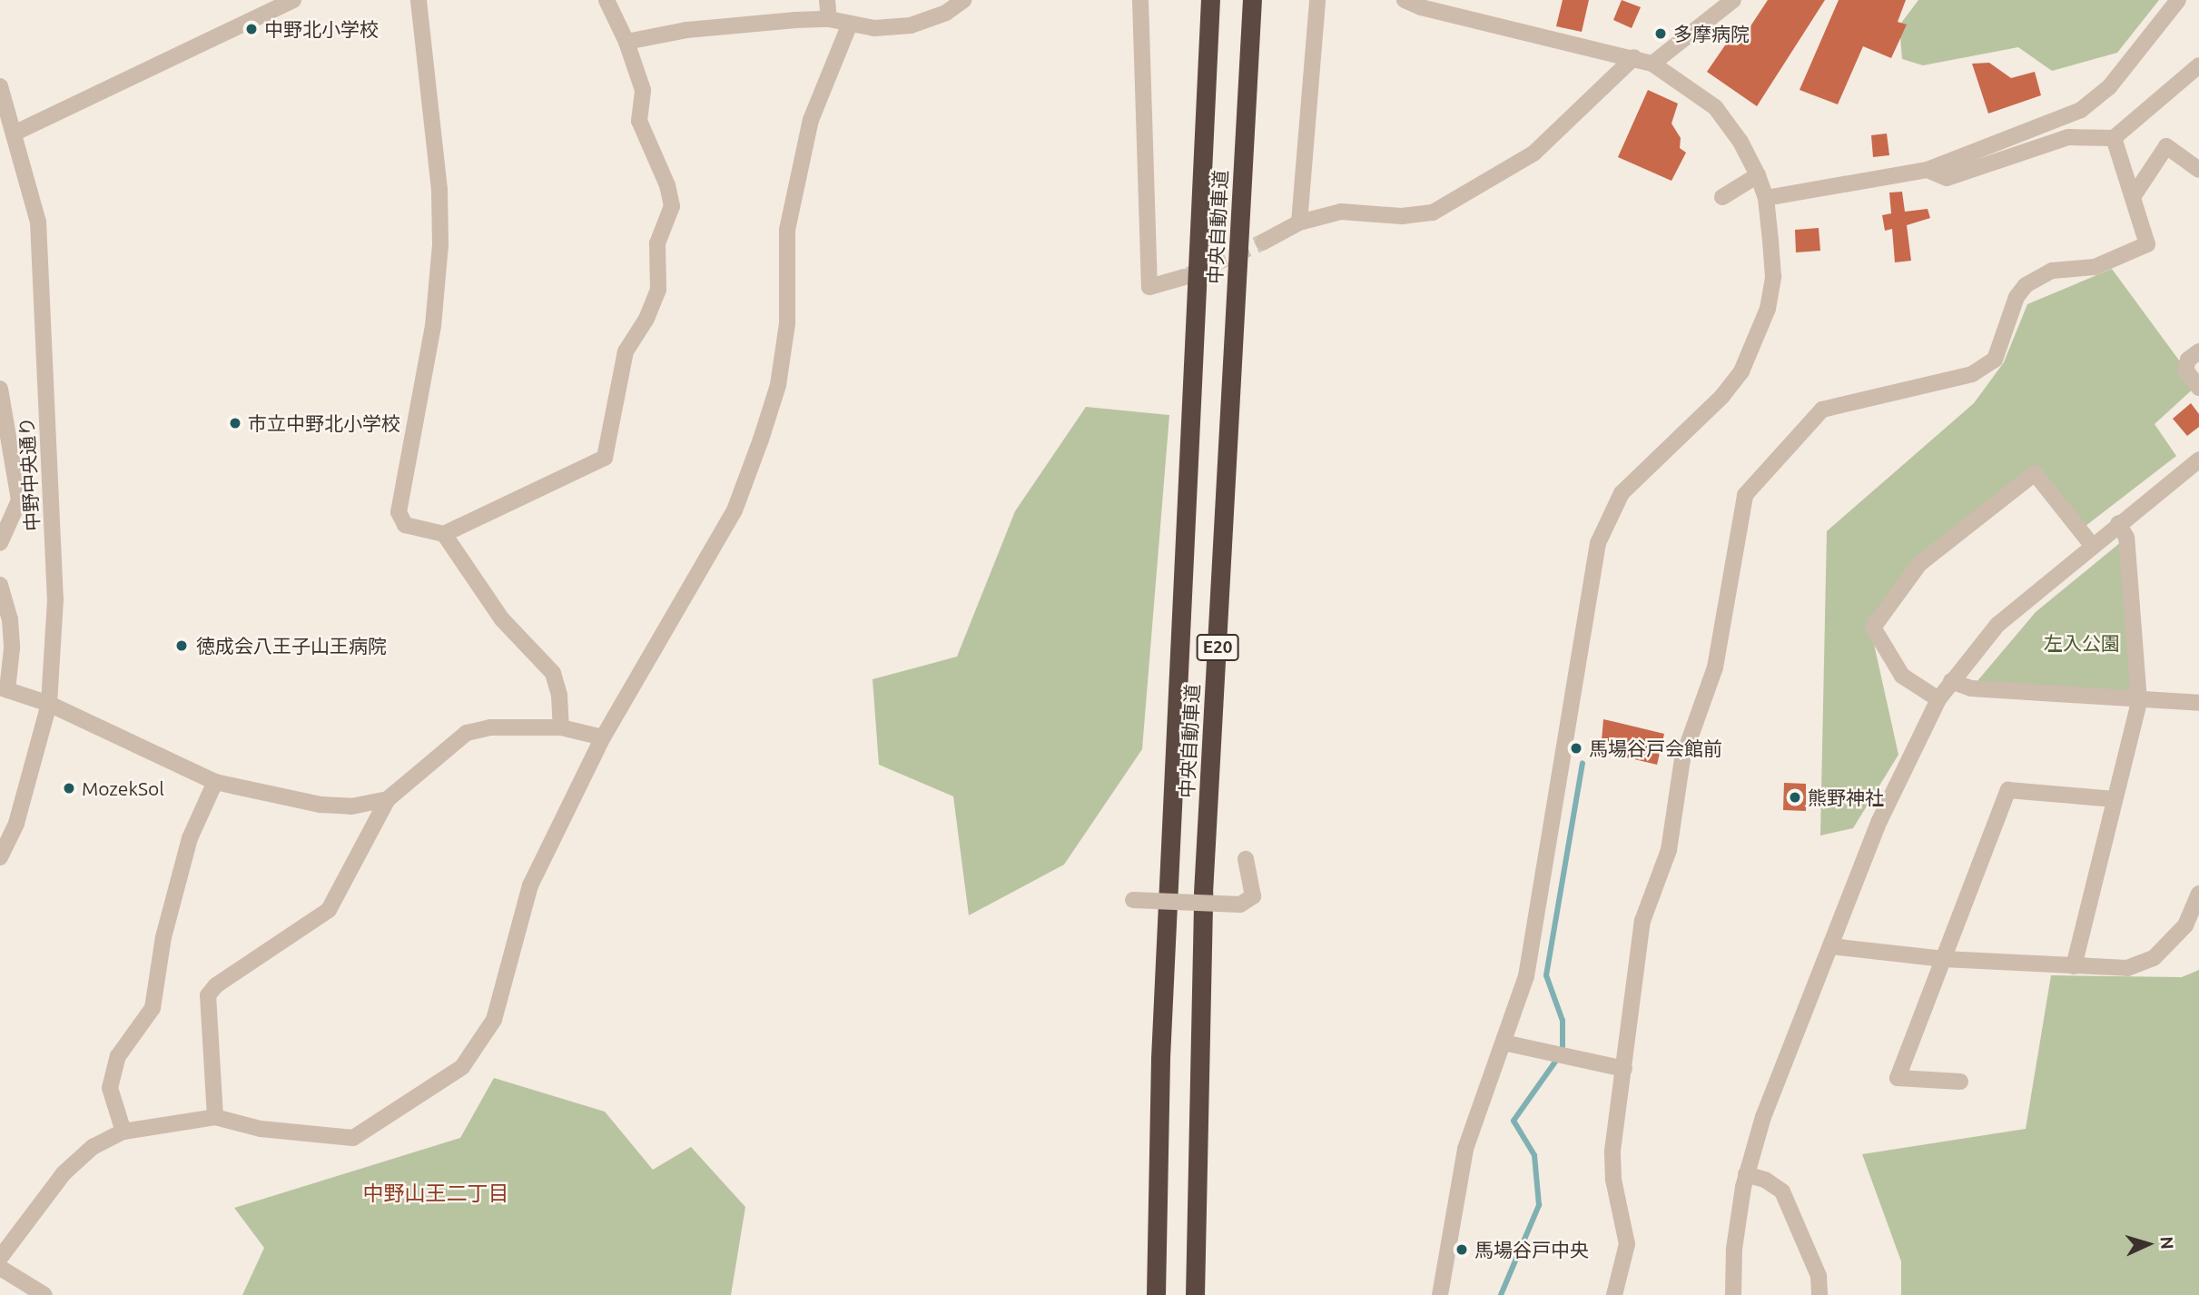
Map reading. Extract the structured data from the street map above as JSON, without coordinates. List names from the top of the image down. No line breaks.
{"streets":{"highway":["中央自動車道","E20"],"street":["中野中央通り"]},"districts":["中野山王二丁目"],"parks":["左入公園"],"places":["中野北小学校","多摩病院","市立中野北小学校","徳成会八王子山王病院","馬場谷戸会館前","MozekSol","熊野神社","馬場谷戸中央"],"north":"right"}
